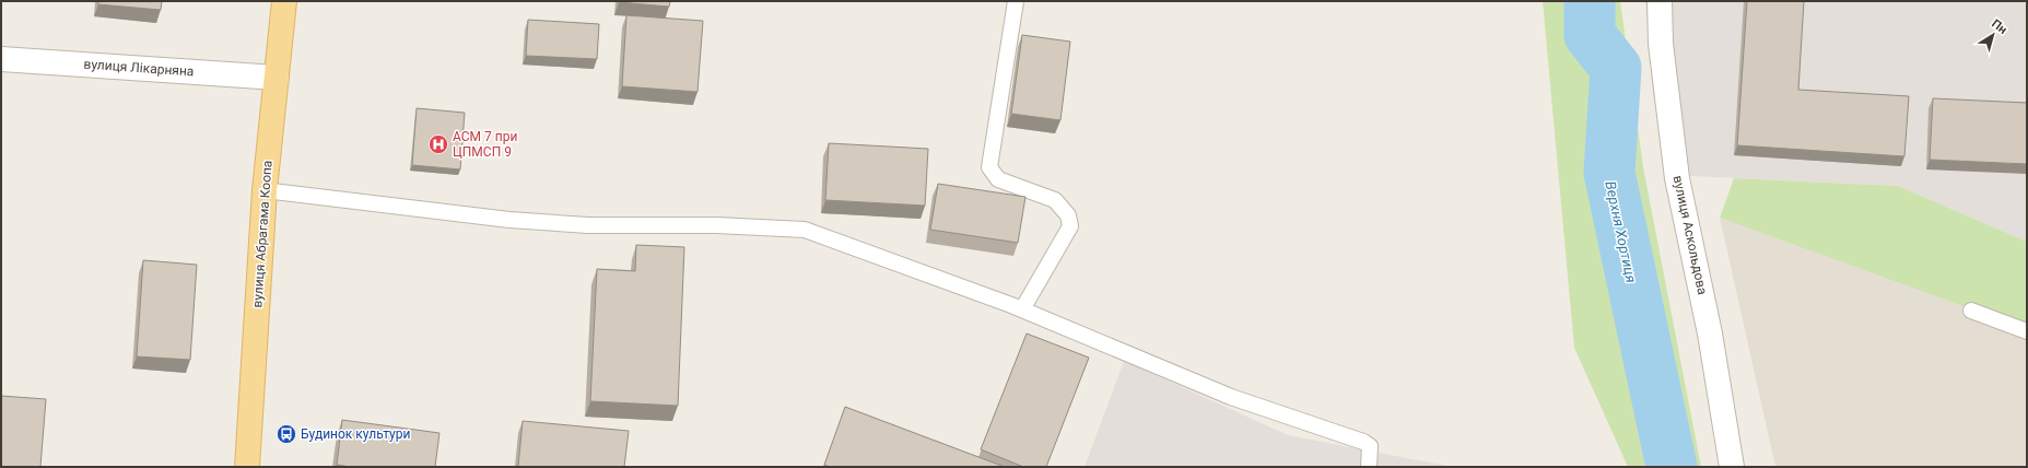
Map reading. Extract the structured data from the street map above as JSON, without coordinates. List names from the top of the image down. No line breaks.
{"streets":{"main road":["вулиця Абрагама Коопа"],"street":["вулиця Лікарняна","вулиця Аскольдова"]},"crossings":[["вулиця Лікарняна","вулиця Абрагама Коопа"]],"water":["Верхня Хортиця"],"places":{"hospital":["АСМ 7 при ЦПМСП 9"],"bus stop":["Будинок культури"]},"north":"top right"}
